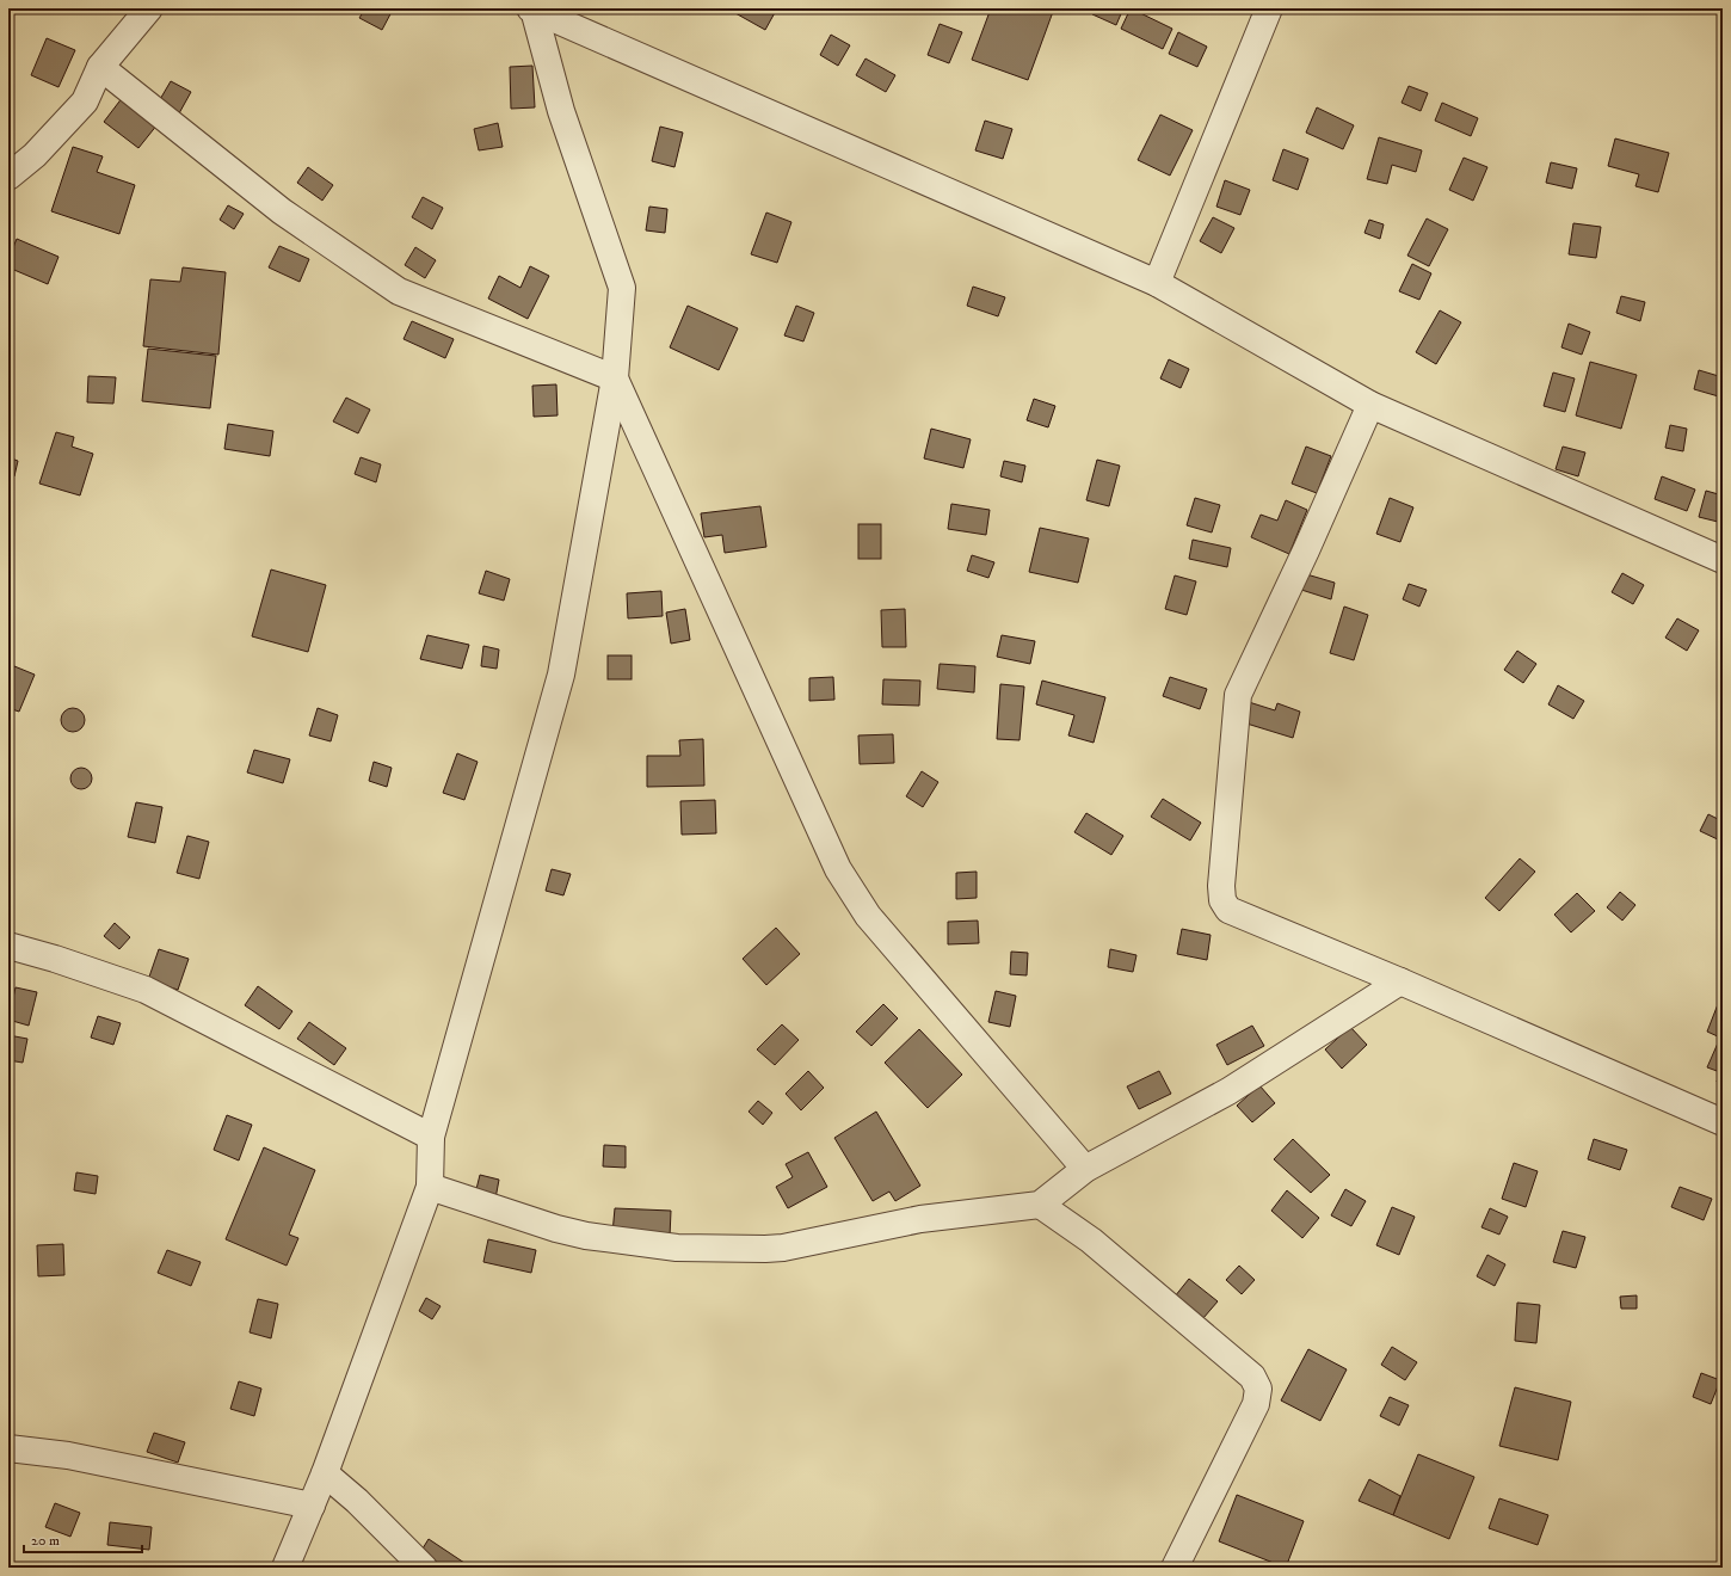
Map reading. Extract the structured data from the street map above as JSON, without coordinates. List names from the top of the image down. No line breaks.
{"scale_bar":"20 m"}
